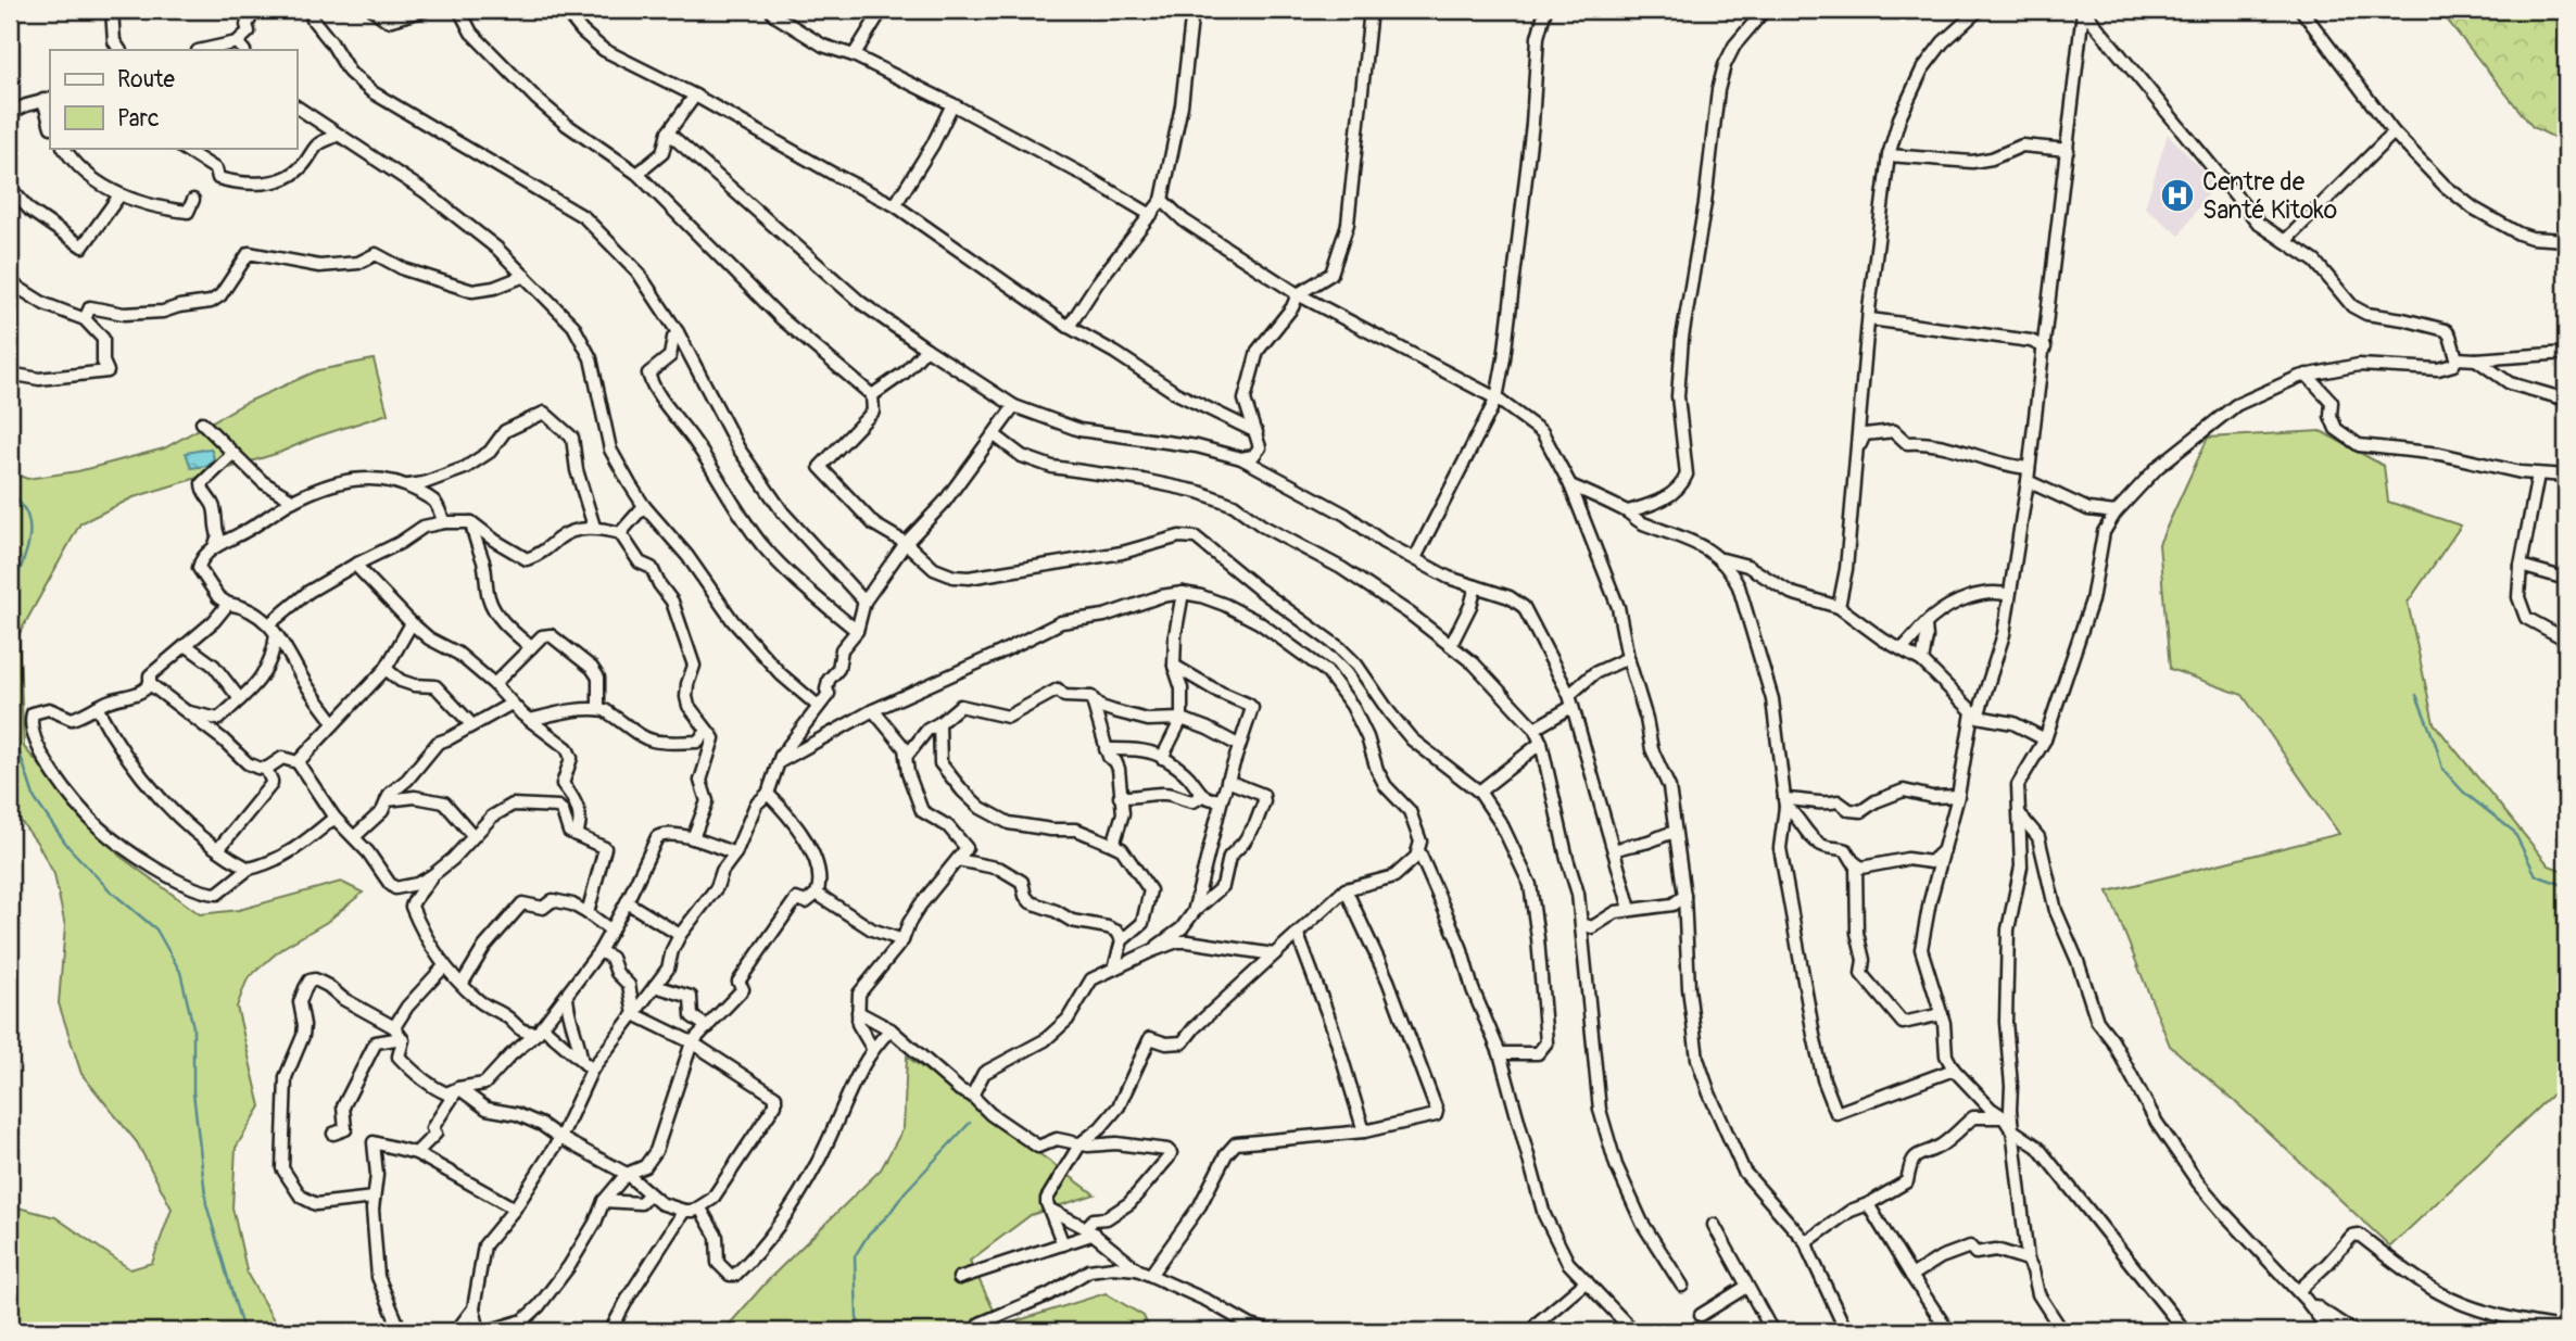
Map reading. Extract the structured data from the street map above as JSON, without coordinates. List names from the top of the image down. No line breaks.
{"places":{"hospital":["Centre de Santé Kitoko"]},"legend":["Route","Parc"]}
